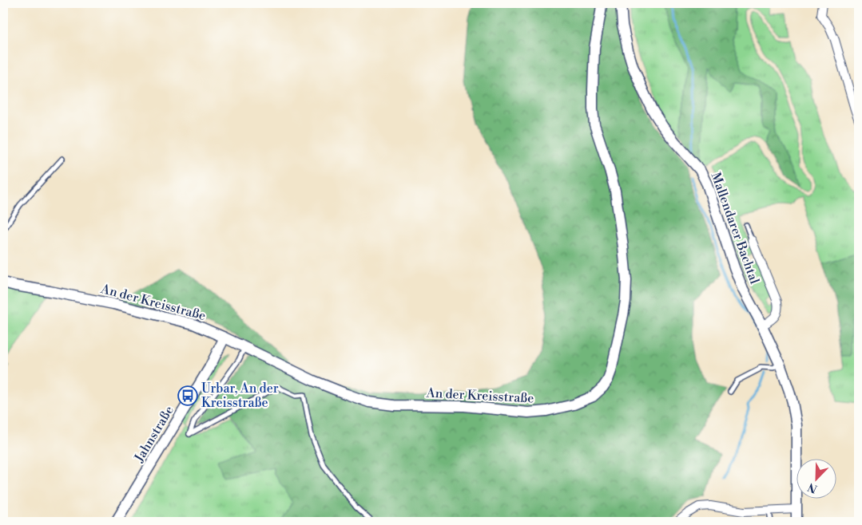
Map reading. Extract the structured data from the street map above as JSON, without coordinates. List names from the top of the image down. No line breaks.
{"streets":{"street":["Mallendarer Bachtal","An der Kreisstraße","Jahnstraße"]},"crossings":[["An der Kreisstraße","Jahnstraße"]],"places":{"bus stop":["Urbar, An der Kreisstraße"]},"north":"bottom left"}
